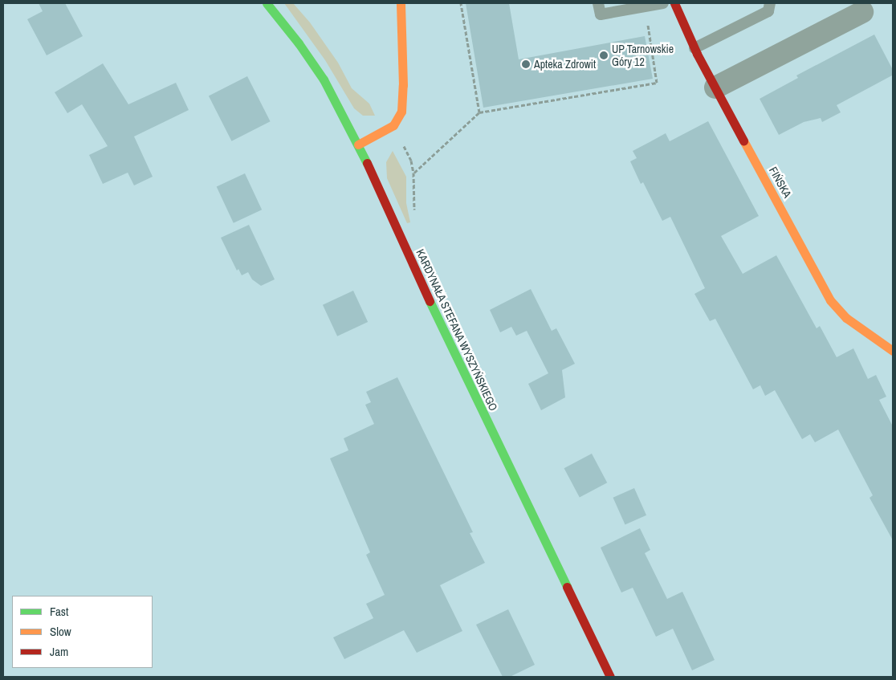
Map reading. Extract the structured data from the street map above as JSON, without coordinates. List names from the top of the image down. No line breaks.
{"streets":{"street":["FIŃSKA","KARDYNAŁA STEFANA WYSZYŃSKIEGO"]},"places":["UP Tarnowskie Góry 12","Apteka Zdrowit"],"legend":["Fast","Slow","Jam"]}
